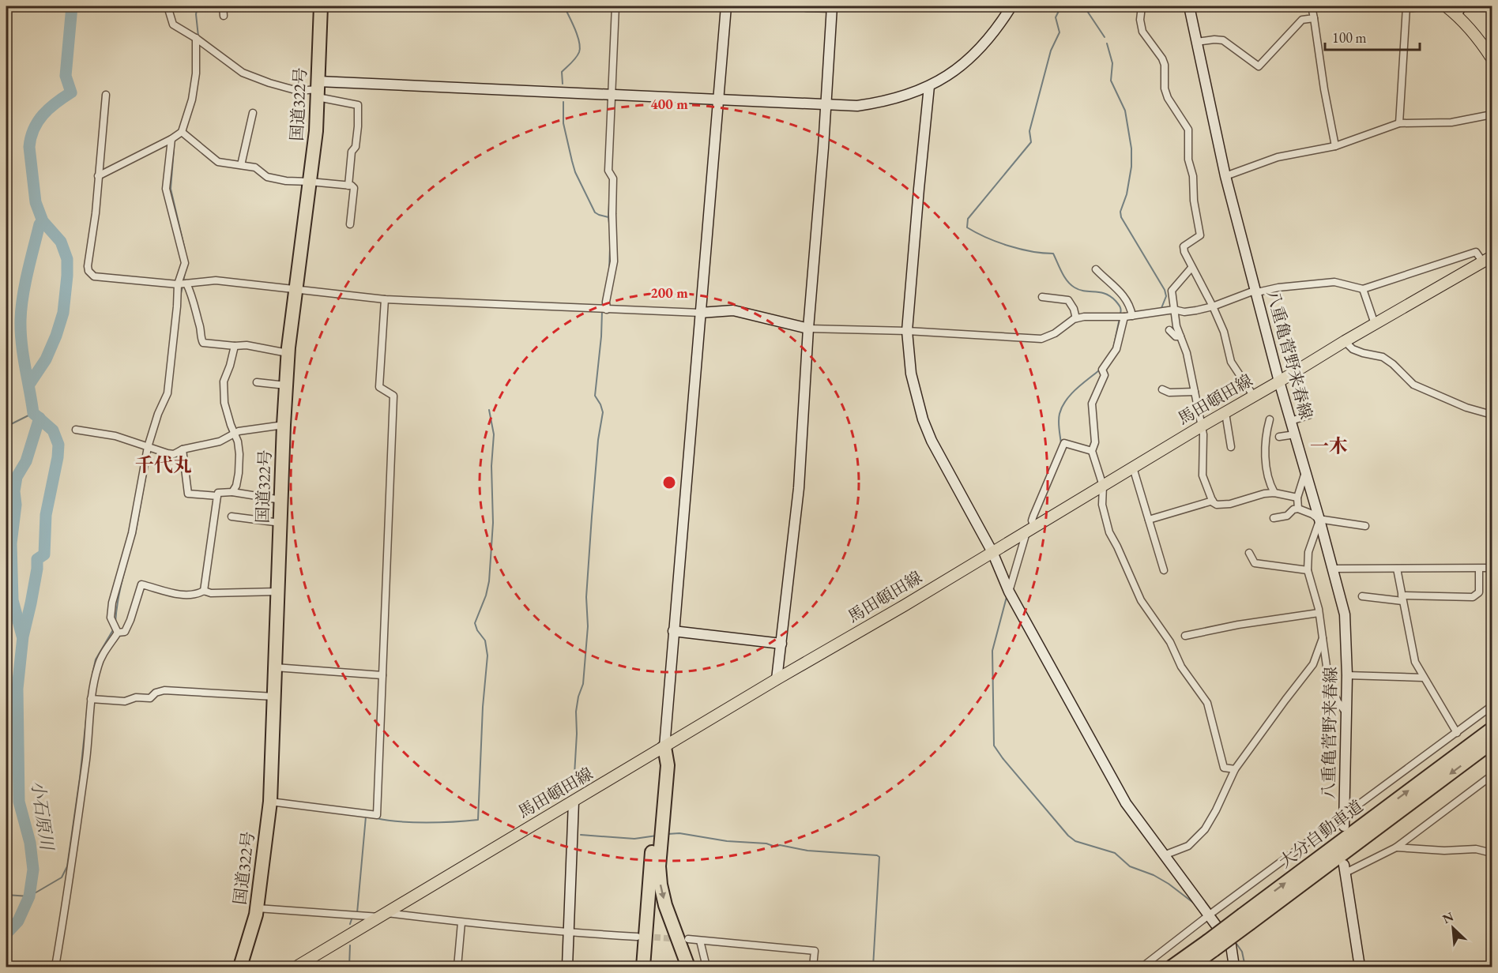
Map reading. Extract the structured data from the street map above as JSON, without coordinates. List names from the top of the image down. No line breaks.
{"streets":{"highway":["国道322号","大分自動車道"],"main road":["馬田頓田線"],"street":["八重亀菅野来春線"]},"crossings":[["八重亀菅野来春線","馬田頓田線"]],"districts":["一木","千代丸"],"water":["小石原川"],"scale_bar":"100 m","north":"top left","rings":["400 m","200 m"]}
